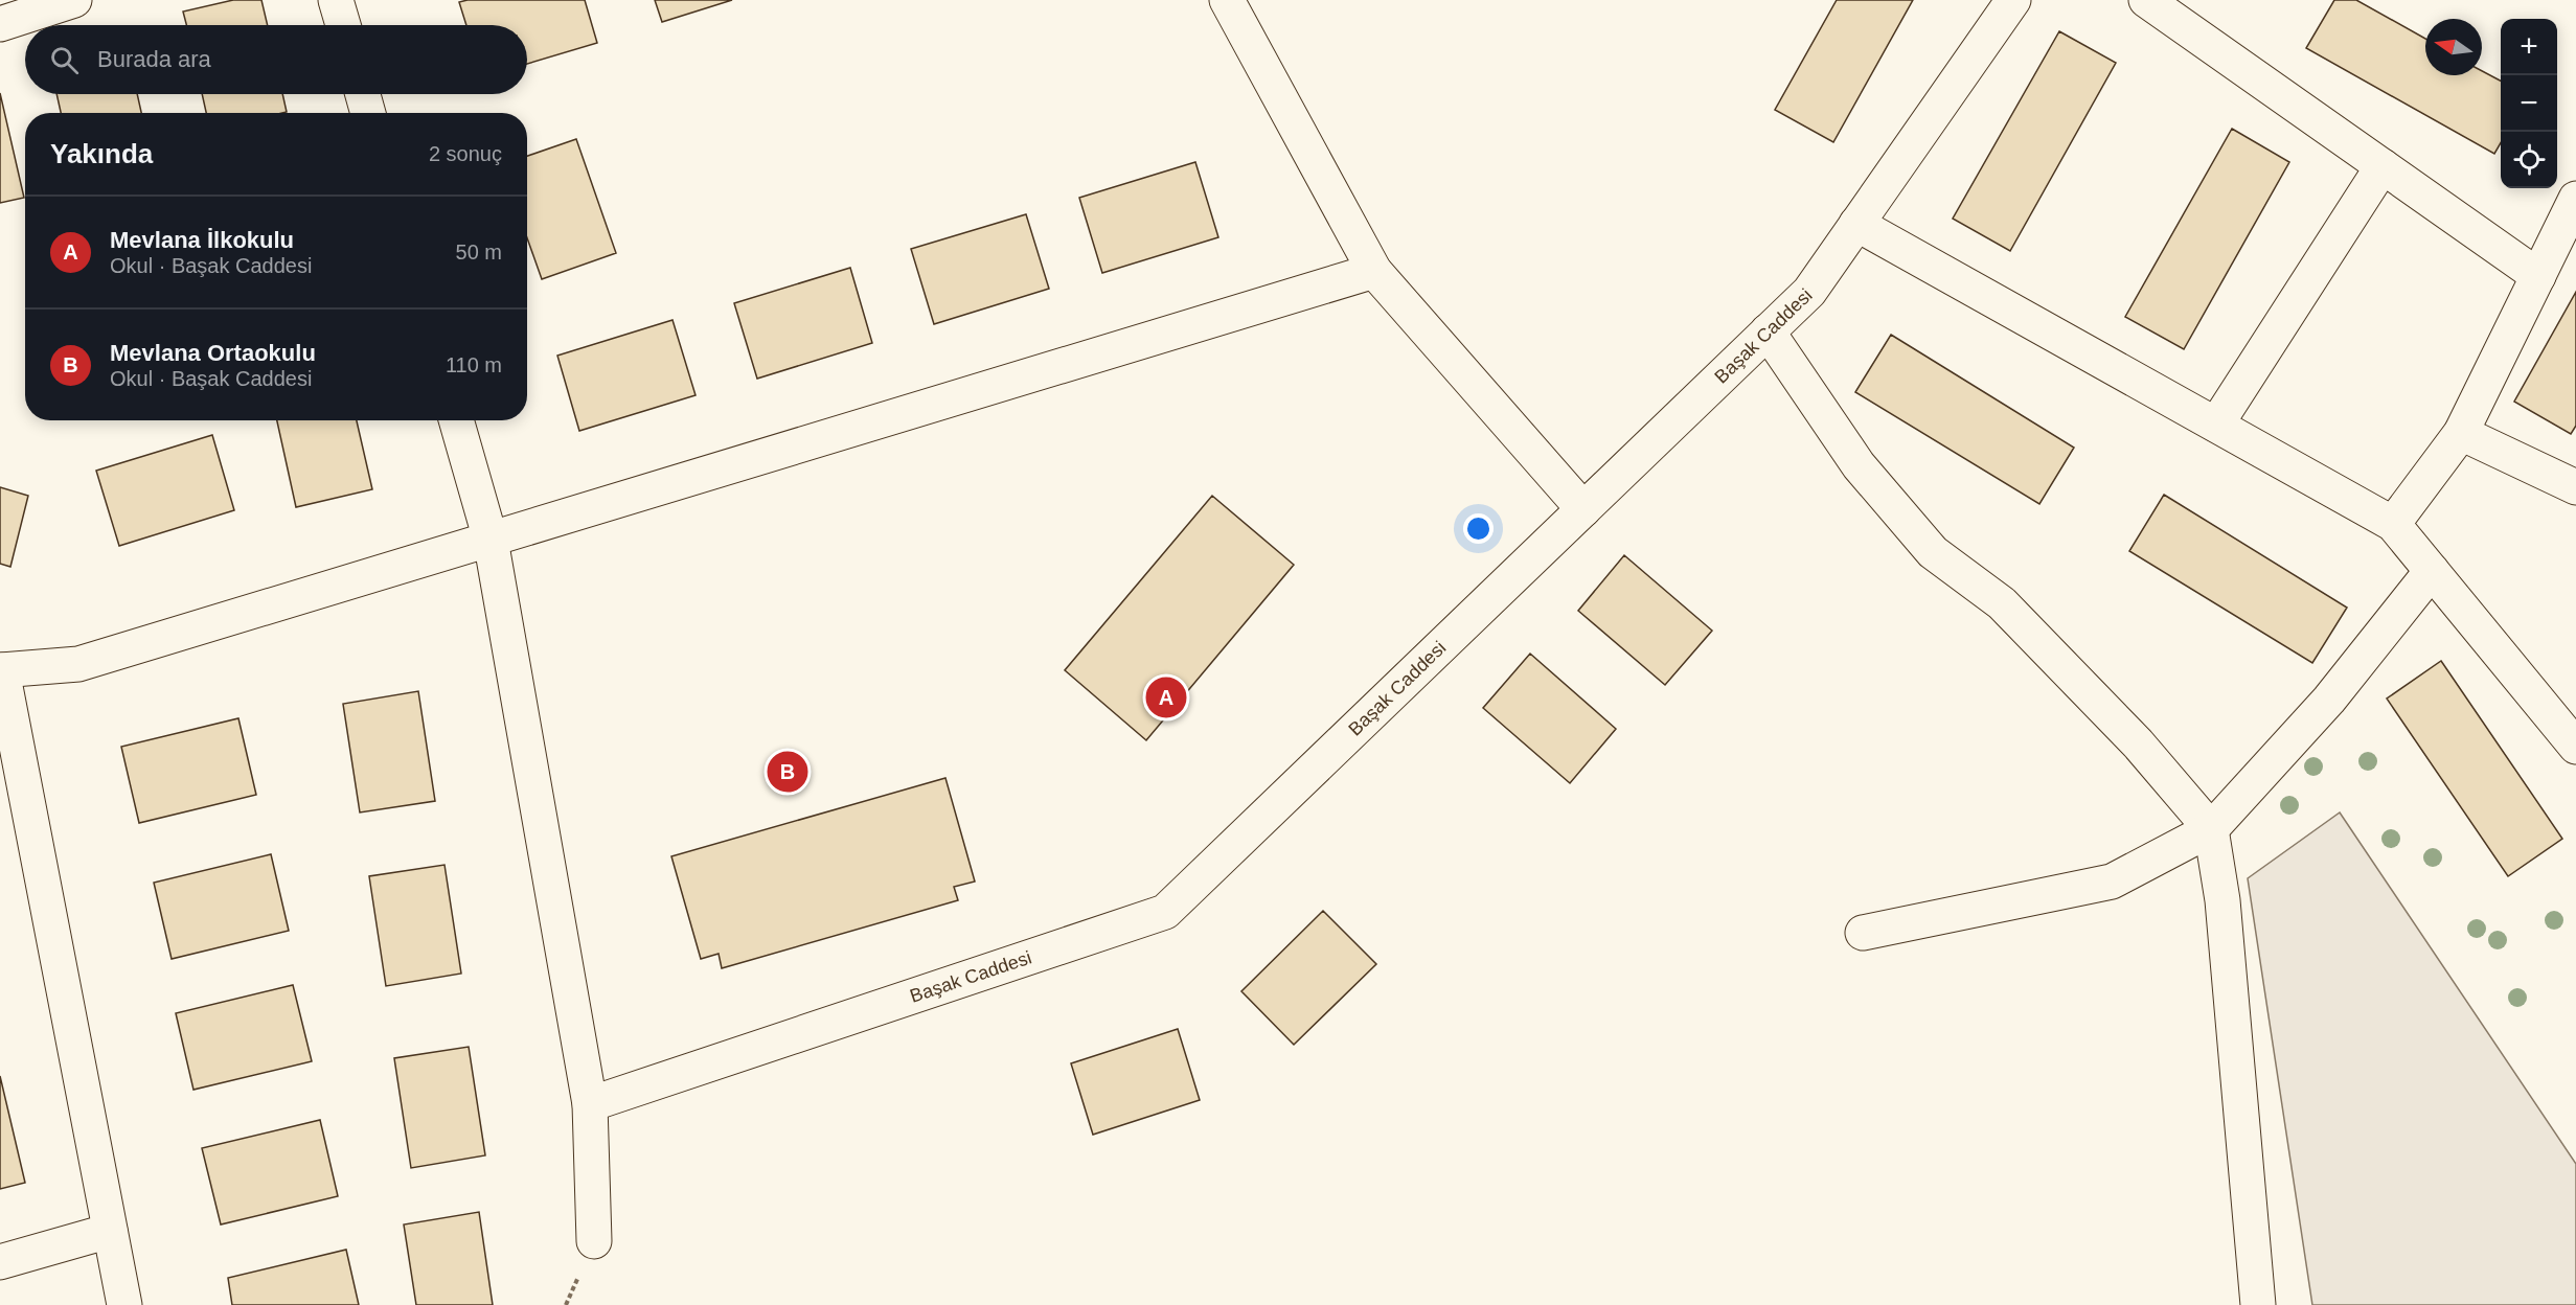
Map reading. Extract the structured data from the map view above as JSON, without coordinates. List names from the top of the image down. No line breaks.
{"streets":{"street":["Başak Caddesi"]},"north":"left","page":{"map_buttons":["+","−"],"search":"Burada ara","heading":["Yakında","2 sonuç"],"list":[{"mark":"A","name":"Mevlana İlkokulu","note":"Okul · Başak Caddesi","value":"50 m"},{"mark":"B","name":"Mevlana Ortaokulu","note":"Okul · Başak Caddesi","value":"110 m"}],"pins":["A","B"]}}
